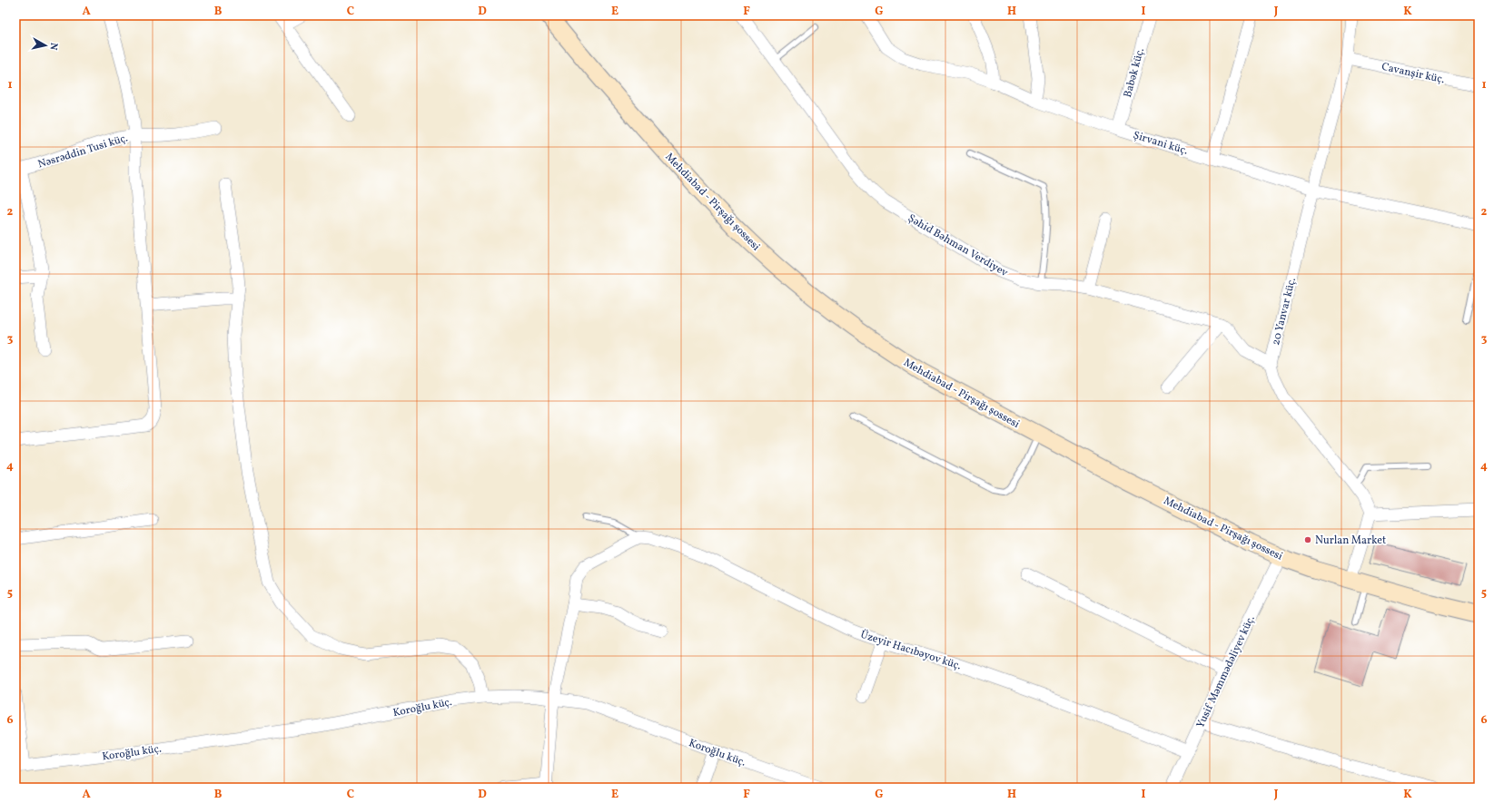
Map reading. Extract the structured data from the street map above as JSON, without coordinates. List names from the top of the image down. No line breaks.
{"streets":{"main road":["Mehdiabad - Pirşağı şossesi"],"street":["Babək küç.","Cavanşir küç.","Şirvani küç.","Nəsrəddin Tusi küç.","Şəhid Bəhman Verdiyev","20 Yanvar küç.","Üzeyir Hacıbəyov küç.","Yusif Məmmədəliyev küç.","Koroğlu küç."]},"crossings":[["Babək küç.","Şirvani küç."],["Cavanşir küç.","20 Yanvar küç."],["Şirvani küç.","20 Yanvar küç."],["Mehdiabad - Pirşağı şossesi","Yusif Məmmədəliyev küç."],["Şəhid Bəhman Verdiyev","20 Yanvar küç."],["Üzeyir Hacıbəyov küç.","Yusif Məmmədəliyev küç."]],"places":["Nurlan Market"],"north":"right","grid":{"columns":["A","B","C","D","E","F","G","H","I","J","K"],"rows":["1","2","3","4","5","6"]}}
